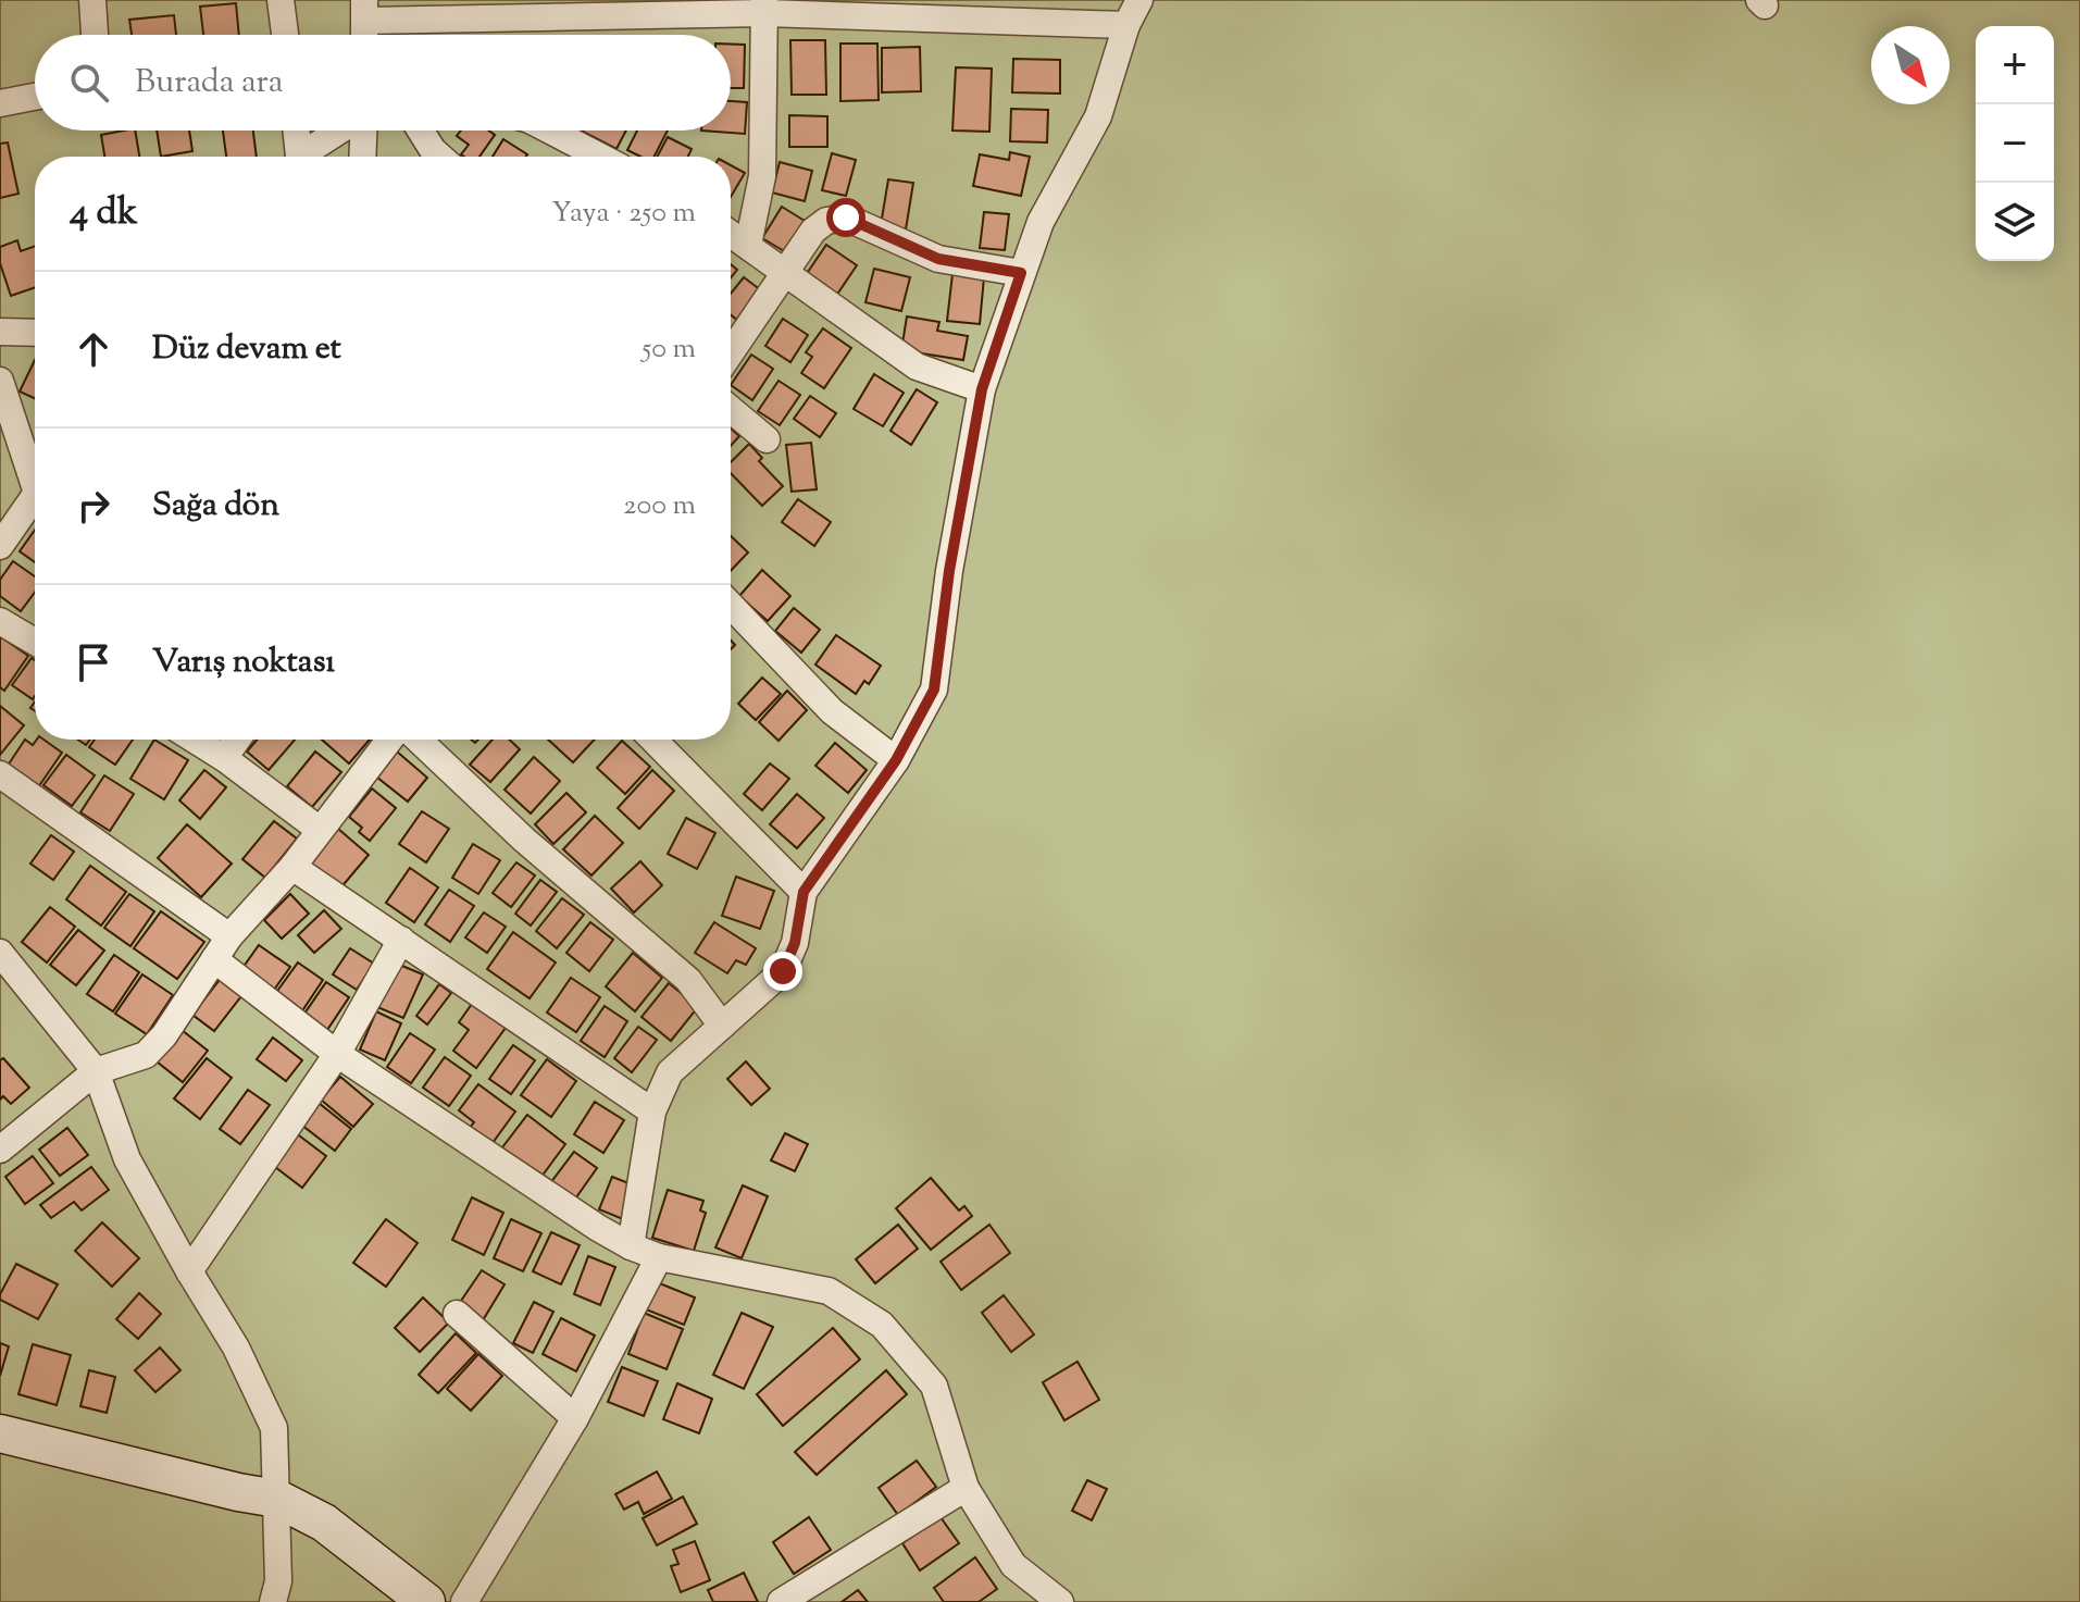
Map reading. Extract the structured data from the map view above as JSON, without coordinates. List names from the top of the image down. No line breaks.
{"north":"bottom right","page":{"map_buttons":["+","−"],"search":"Burada ara","heading":["4 dk","Yaya · 250 m"],"list":[["Düz devam et","50 m"],["Sağa dön","200 m"],"Varış noktası"]}}
